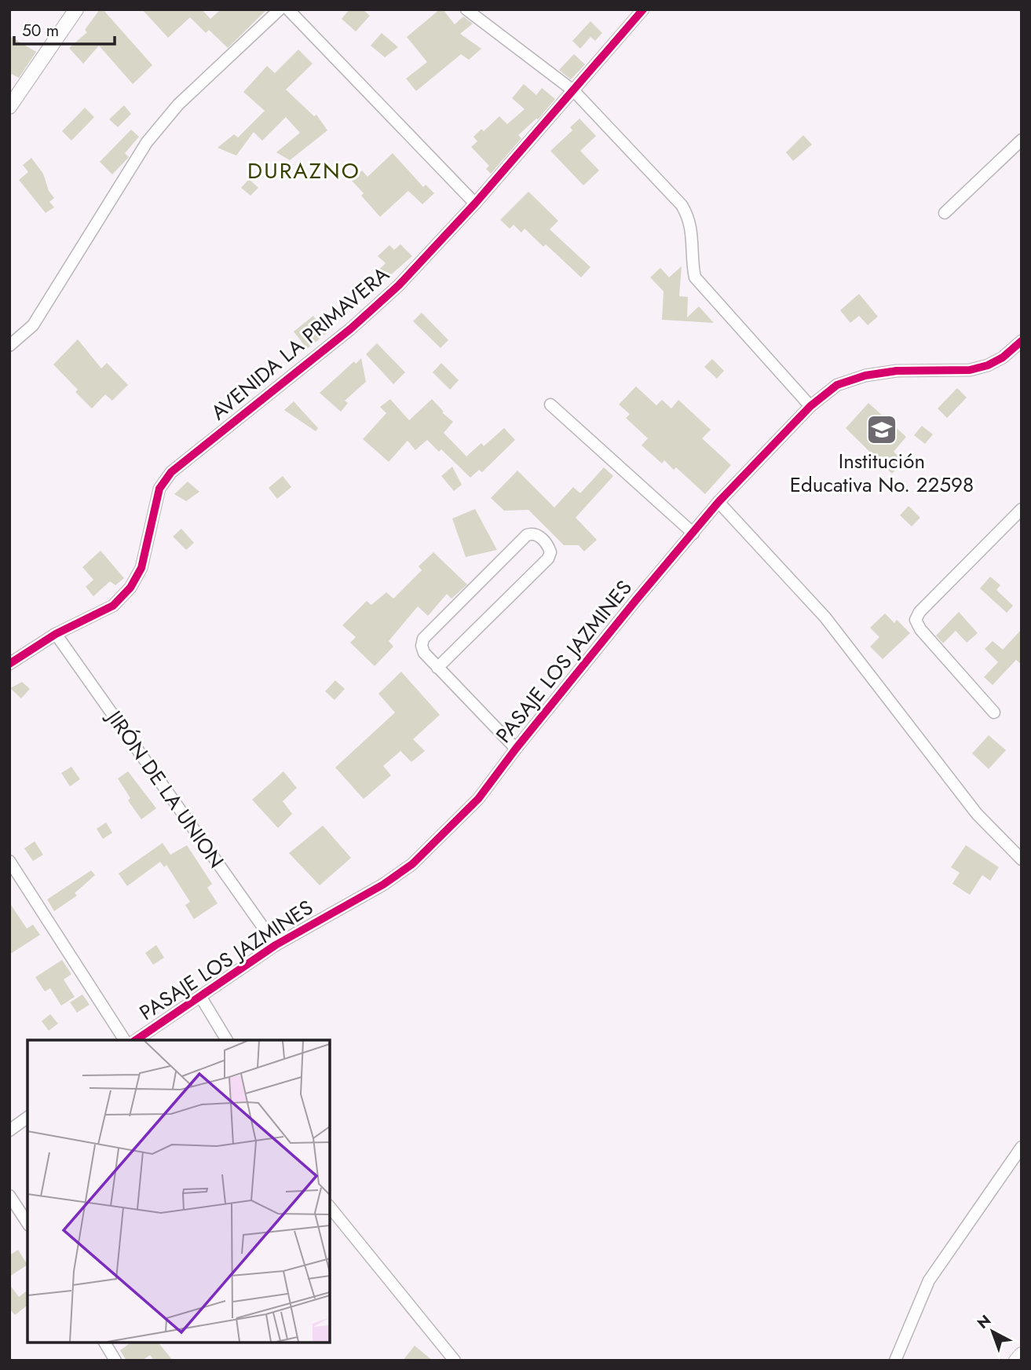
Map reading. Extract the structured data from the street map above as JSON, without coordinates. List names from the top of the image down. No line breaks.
{"streets":{"street":["AVENIDA LA PRIMAVERA","PASAJE LOS JAZMINES","JIRÓN DE LA UNION"]},"crossings":[["AVENIDA LA PRIMAVERA","JIRÓN DE LA UNION"],["PASAJE LOS JAZMINES","JIRÓN DE LA UNION"]],"districts":["DURAZNO"],"places":{"school or university":["Institución Educativa No. 22598"]},"scale_bar":"50 m","north":"top left"}
